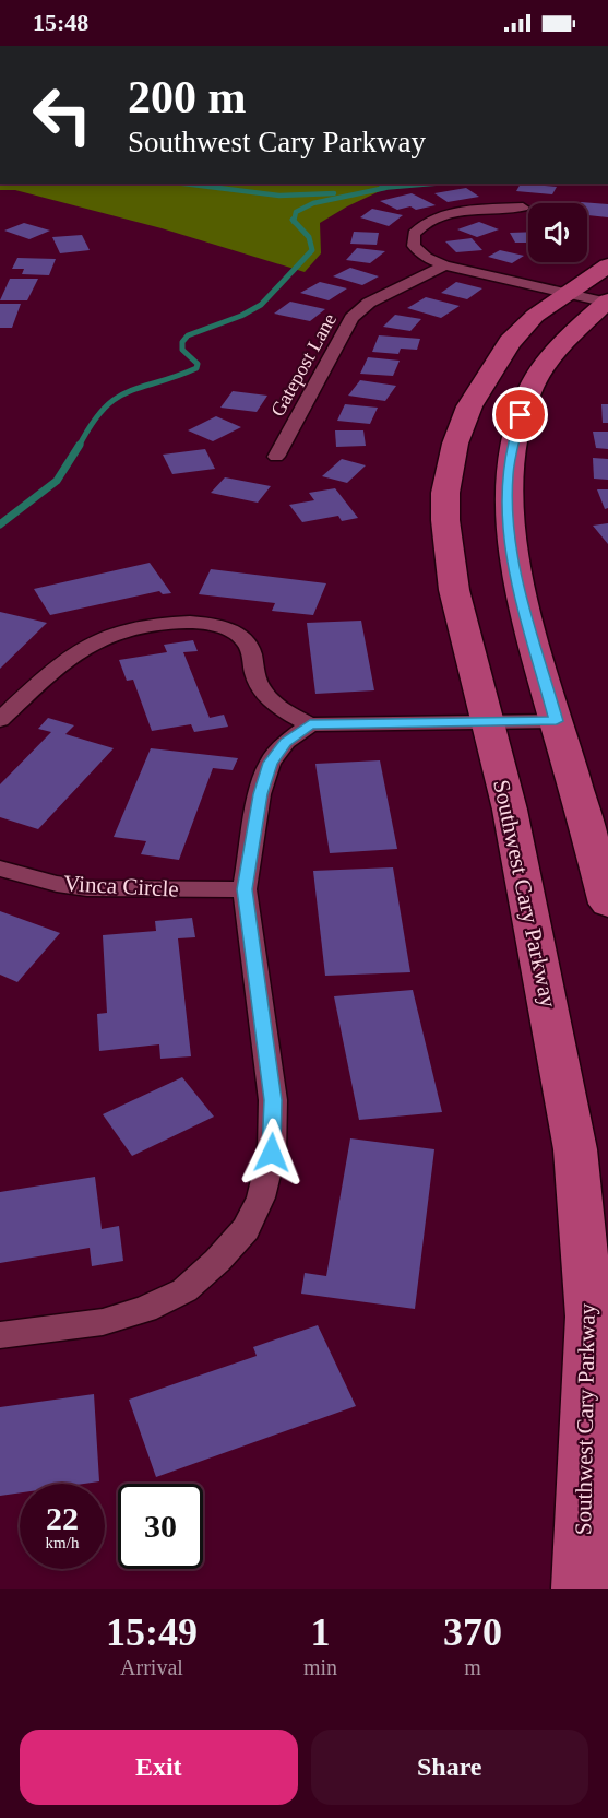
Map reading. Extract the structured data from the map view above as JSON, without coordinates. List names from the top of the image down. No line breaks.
{"streets":{"main road":["Southwest Cary Parkway"],"street":["Gatepost Lane","Vinca Circle"]},"page":{"status":"15:48","turn":["200 m","Southwest Cary Parkway"],"speed":"22 km/h","limit":"30","eta":["15:49","Arrival","1","min","370","m"],"buttons":["Exit","Share"]}}
